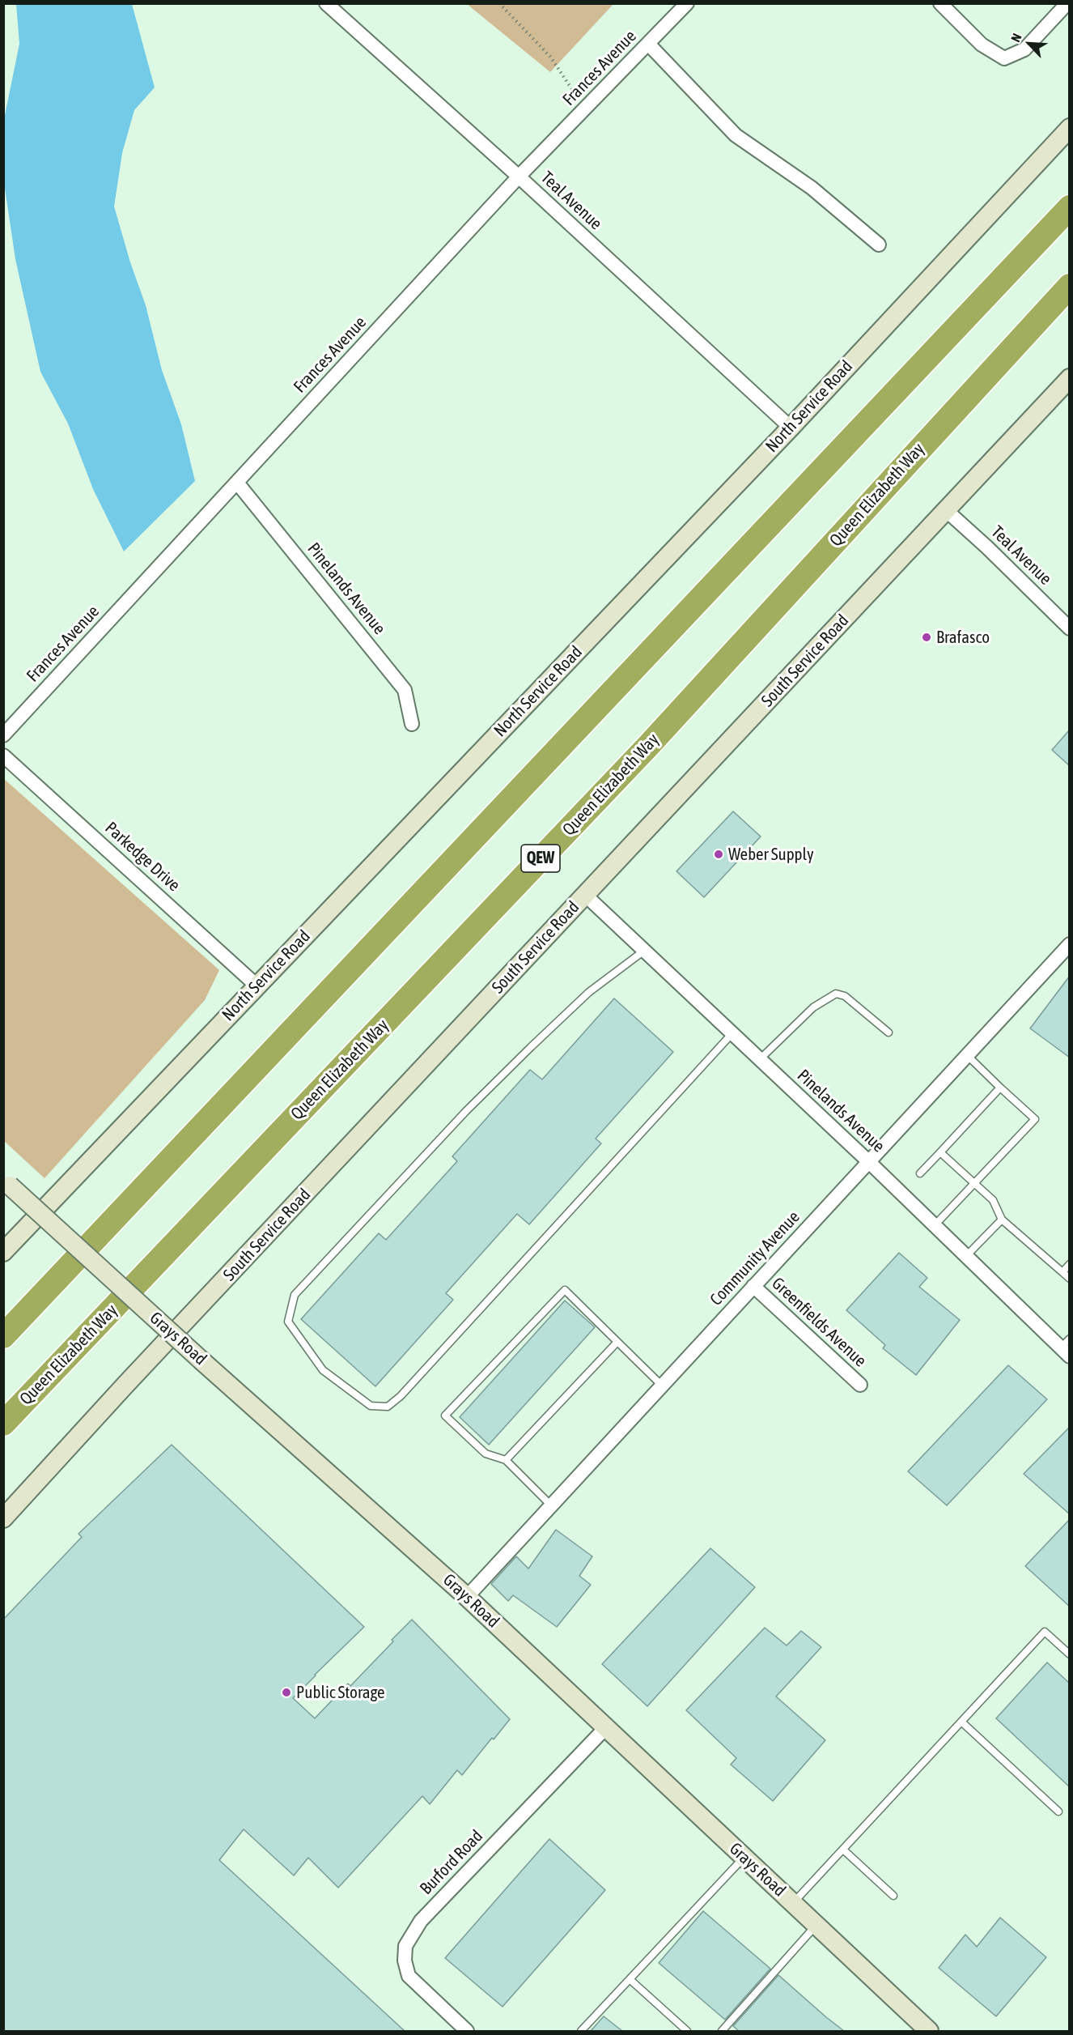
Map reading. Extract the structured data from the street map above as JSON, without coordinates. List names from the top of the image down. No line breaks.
{"streets":{"highway":["Queen Elizabeth Way","QEW"],"street":["Frances Avenue","Teal Avenue","North Service Road","Pinelands Avenue","South Service Road","Parkedge Drive","Community Avenue","Greenfields Avenue","Grays Road","Burford Road"]},"crossings":[["Frances Avenue","Teal Avenue"],["Frances Avenue","Pinelands Avenue"],["Teal Avenue","North Service Road"],["Teal Avenue","South Service Road"],["North Service Road","Parkedge Drive"],["Pinelands Avenue","South Service Road"],["Pinelands Avenue","Community Avenue"],["Community Avenue","Greenfields Avenue"],["Community Avenue","Grays Road"],["Grays Road","Burford Road"]],"places":["Brafasco","Weber Supply","Public Storage"],"north":"top left"}
